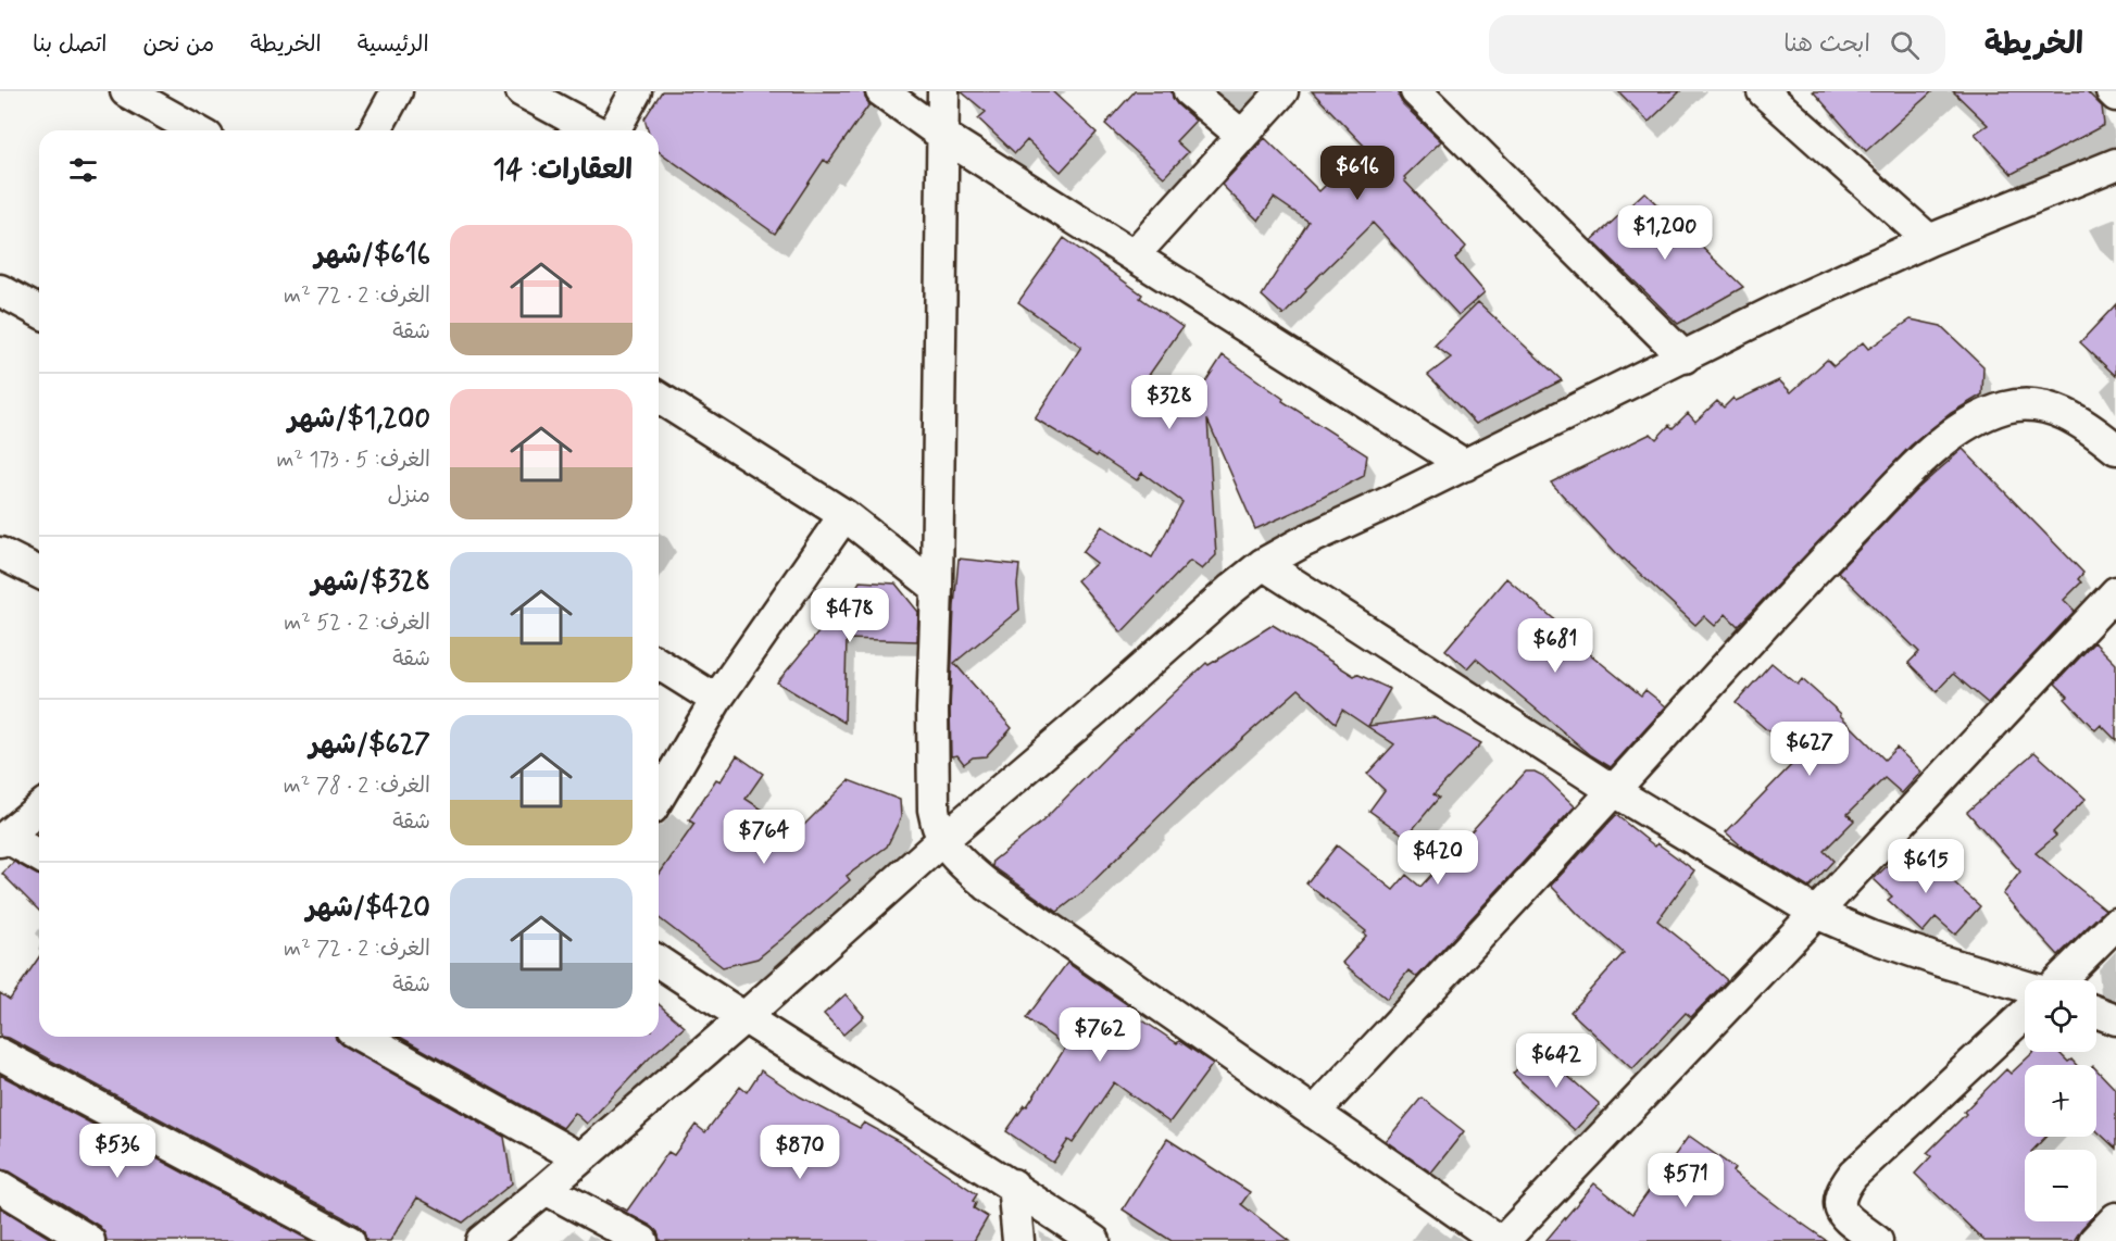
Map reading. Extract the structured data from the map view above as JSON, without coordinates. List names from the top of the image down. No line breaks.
{"page":{"header":"الخريطة","search":"ابحث هنا","nav":["الرئيسية","الخريطة","من نحن","اتصل بنا"],"heading":"العقارات: 14","price":["$616","$1,200","$328","$478","$681","$627","$764","$420","$615","$762","$642","$536","$870","$571"],"list":[{"name":"$616/شهر","note":"الغرف: 2 · 72 m² · شقة"},{"name":"$1,200/شهر","note":"الغرف: 5 · 173 m² · منزل"},{"name":"$328/شهر","note":"الغرف: 2 · 52 m² · شقة"},{"name":"$627/شهر","note":"الغرف: 2 · 78 m² · شقة"},{"name":"$420/شهر","note":"الغرف: 2 · 72 m² · شقة"}],"map_buttons":["+","−"]}}
